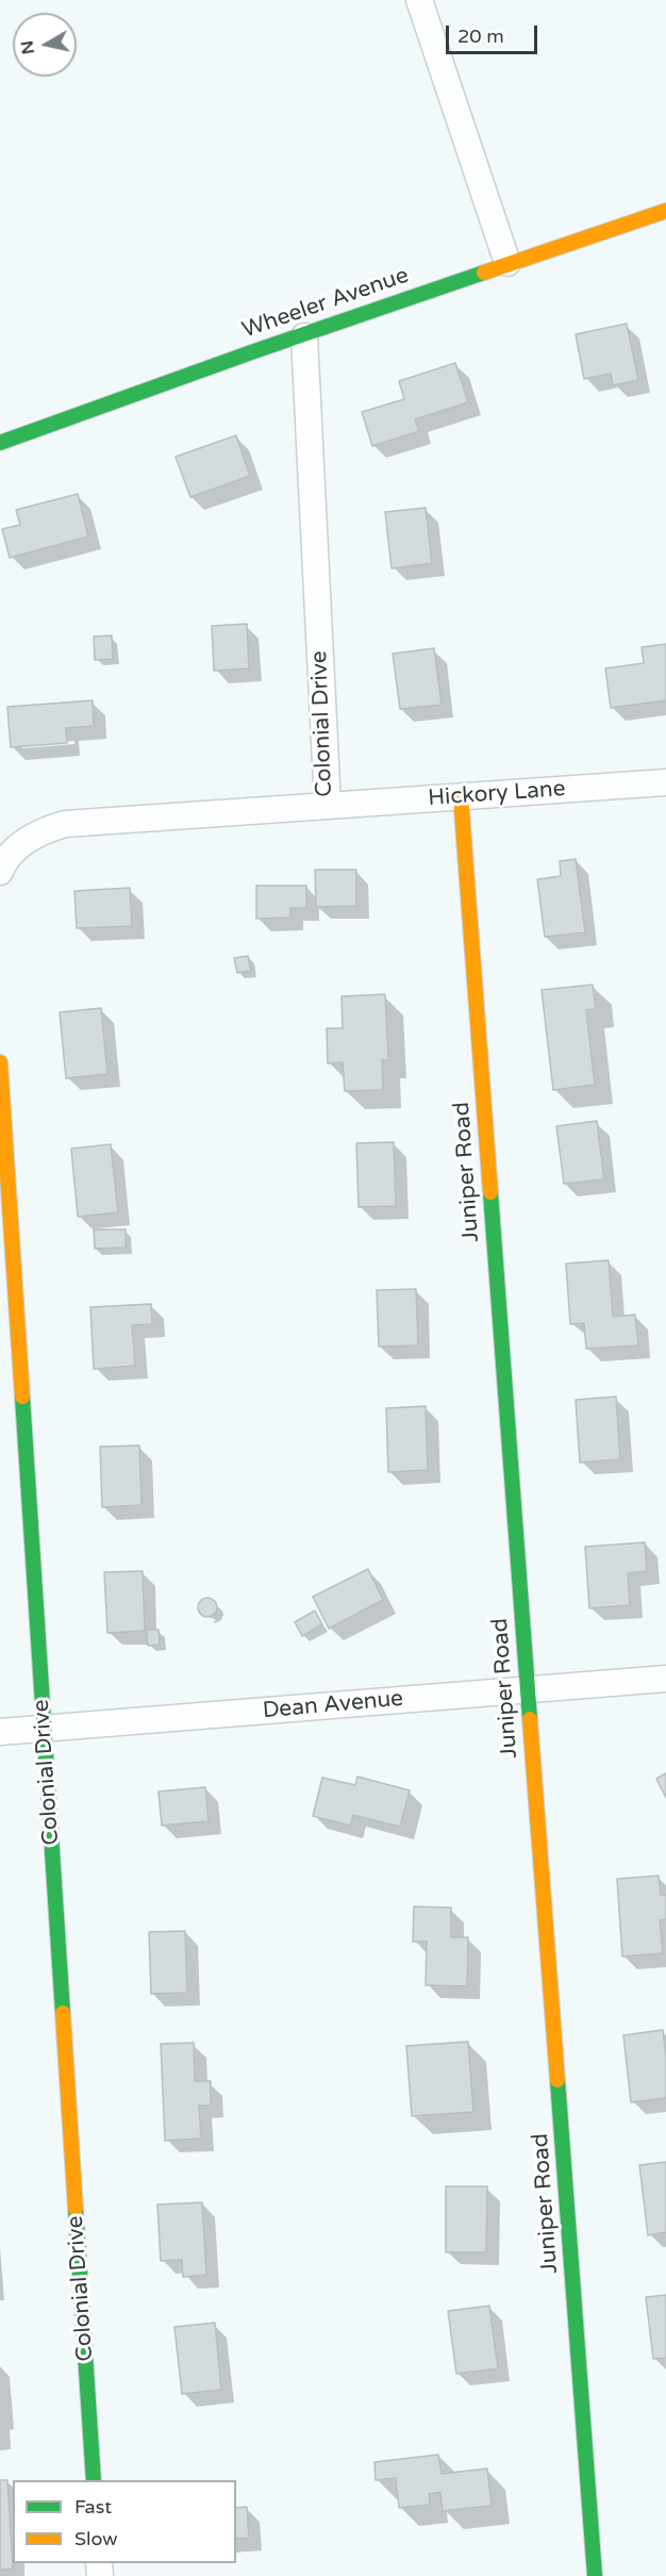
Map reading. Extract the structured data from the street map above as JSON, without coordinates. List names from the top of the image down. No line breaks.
{"streets":{"street":["Wheeler Avenue","Colonial Drive","Hickory Lane","Juniper Road","Dean Avenue"]},"crossings":[["Wheeler Avenue","Colonial Drive"],["Colonial Drive","Hickory Lane"],["Colonial Drive","Dean Avenue"],["Hickory Lane","Juniper Road"],["Juniper Road","Dean Avenue"]],"legend":["Fast","Slow"],"scale_bar":"20 m","north":"left"}
